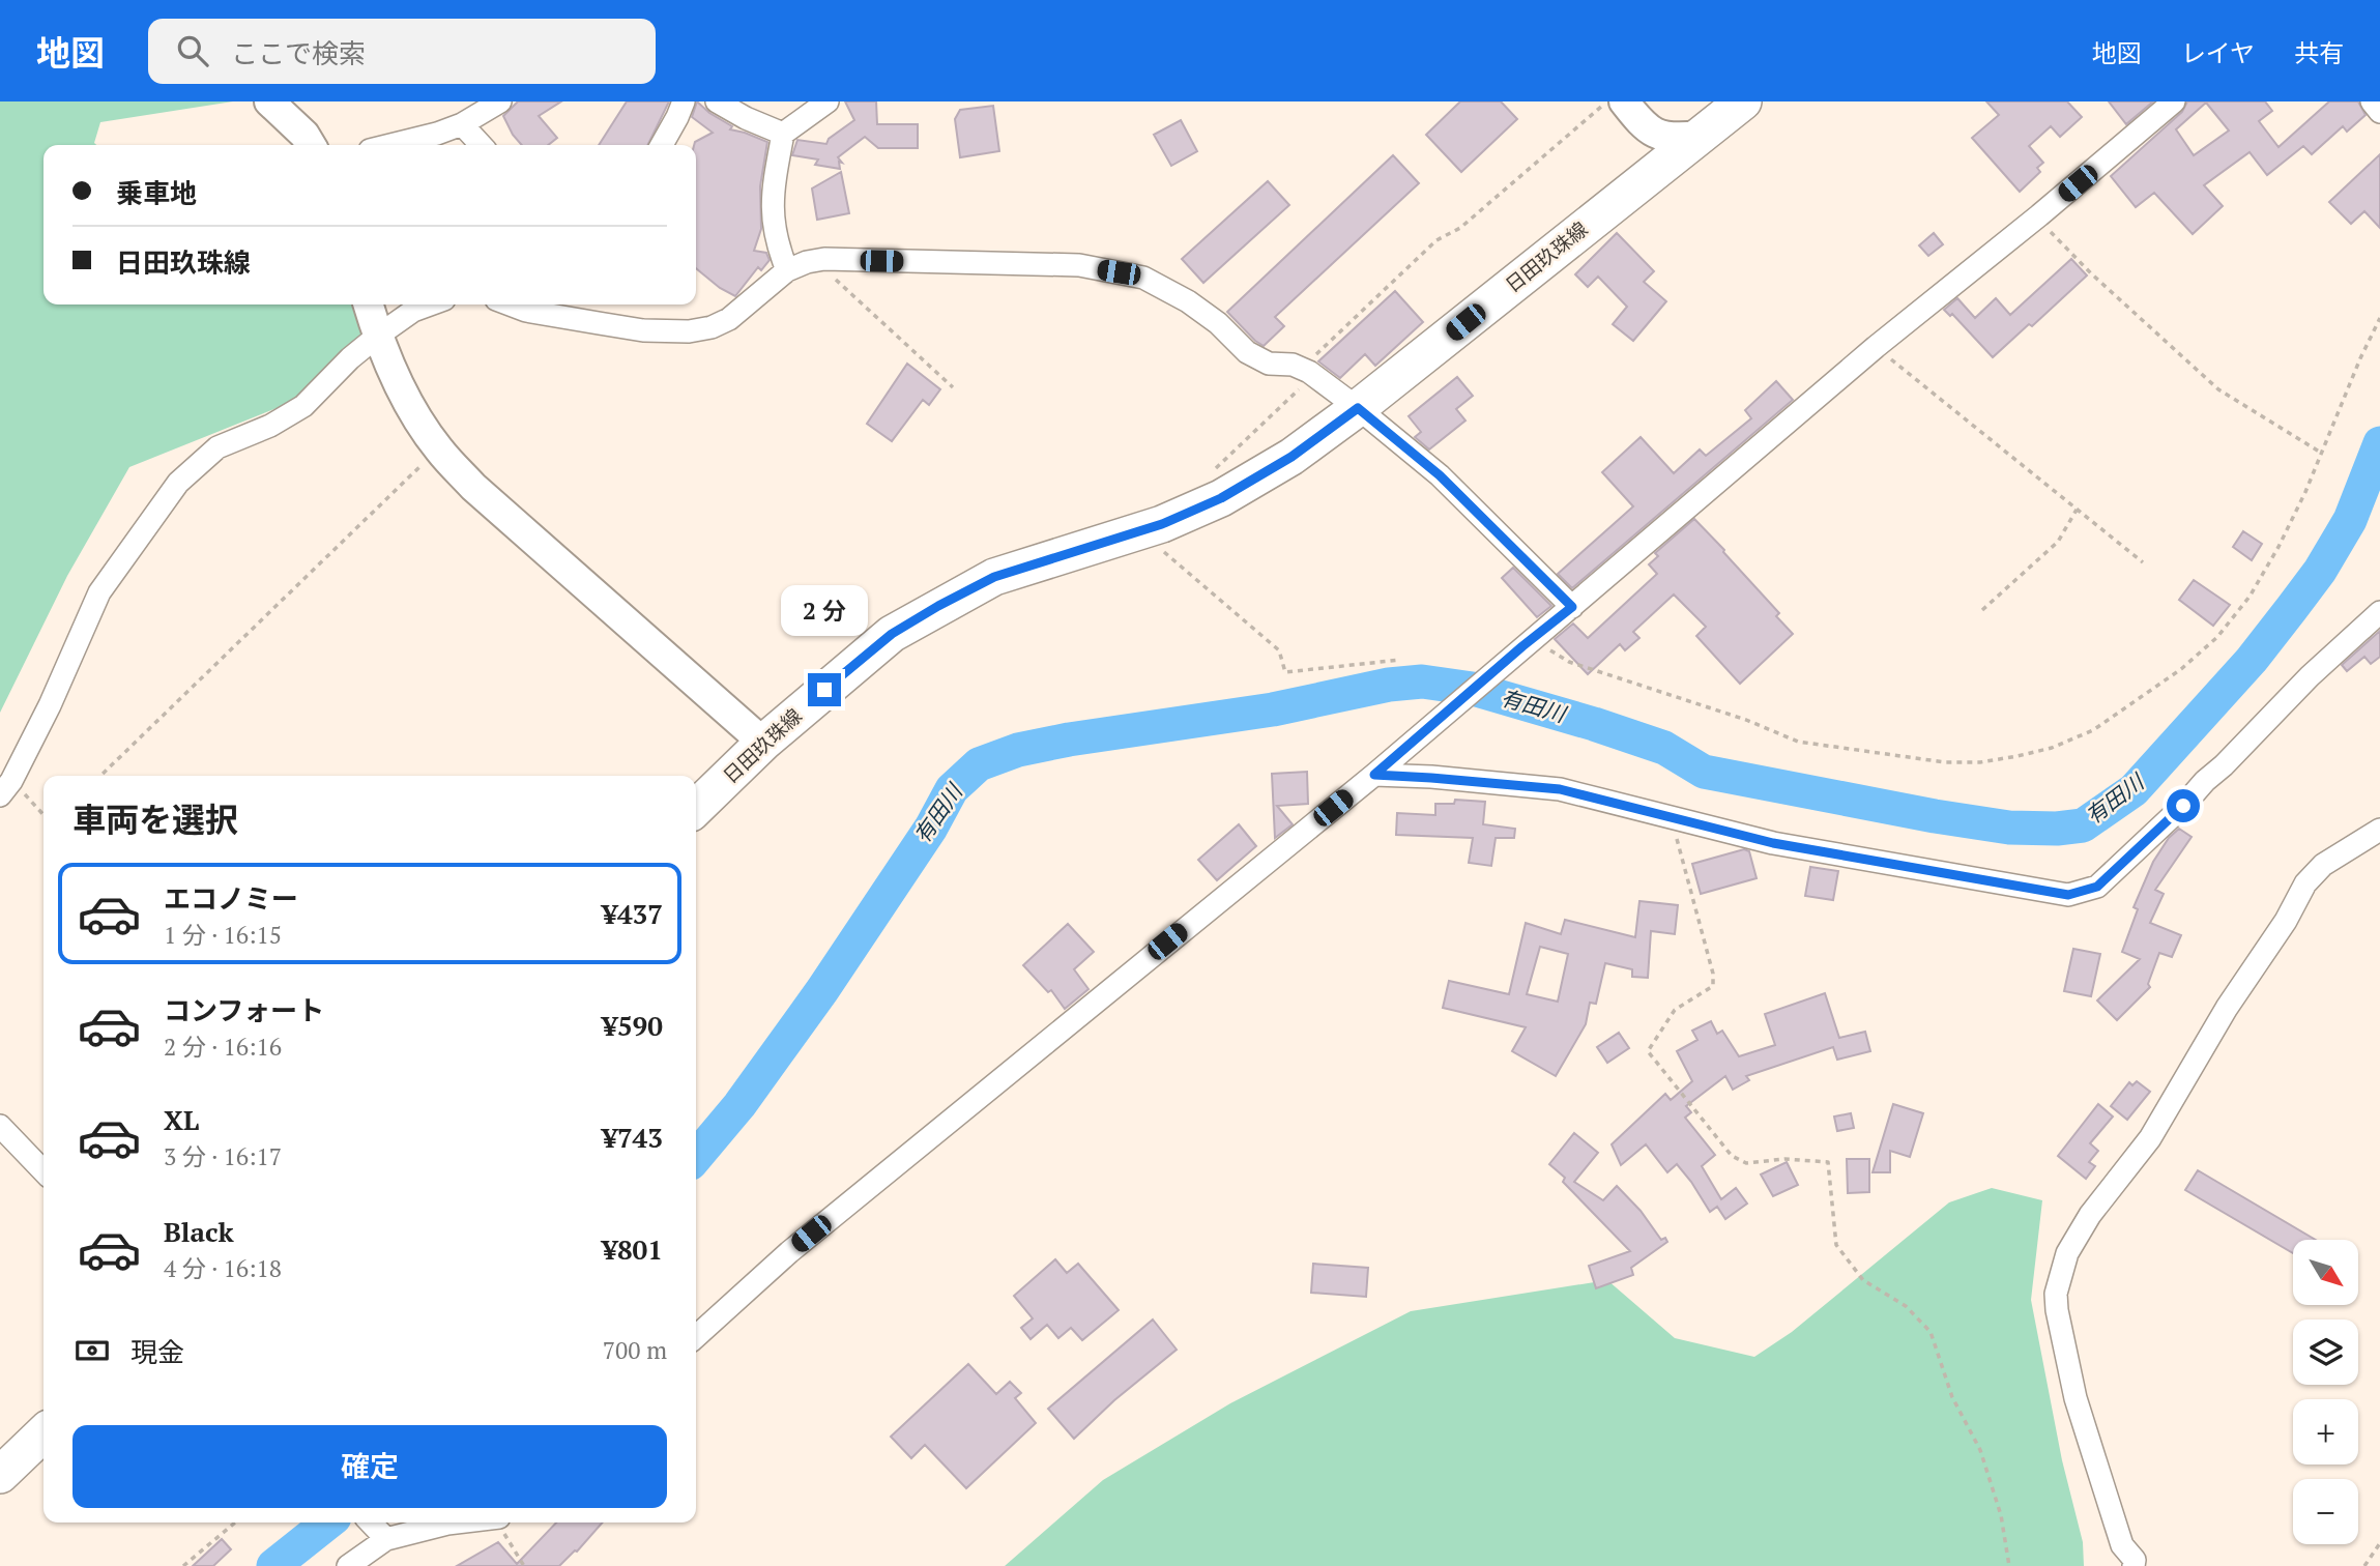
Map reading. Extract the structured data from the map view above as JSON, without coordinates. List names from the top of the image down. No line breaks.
{"streets":{"main road":["日田玖珠線"]},"water":["有田川"],"north":"bottom right","page":{"header":"地図","search":"ここで検索","nav":["地図","レイヤ","共有"],"banner":["乗車地","日田玖珠線"],"bubble":"2 分","heading":"車両を選択","list":[{"name":"エコノミー","note":"1 分 · 16:15","value":"¥437"},{"name":"コンフォート","note":"2 分 · 16:16","value":"¥590"},{"name":"XL","note":"3 分 · 16:17","value":"¥743"},{"name":"Black","note":"4 分 · 16:18","value":"¥801"}],"map_buttons":["+","−"],"pay":["現金","700 m"],"buttons":"確定"}}
